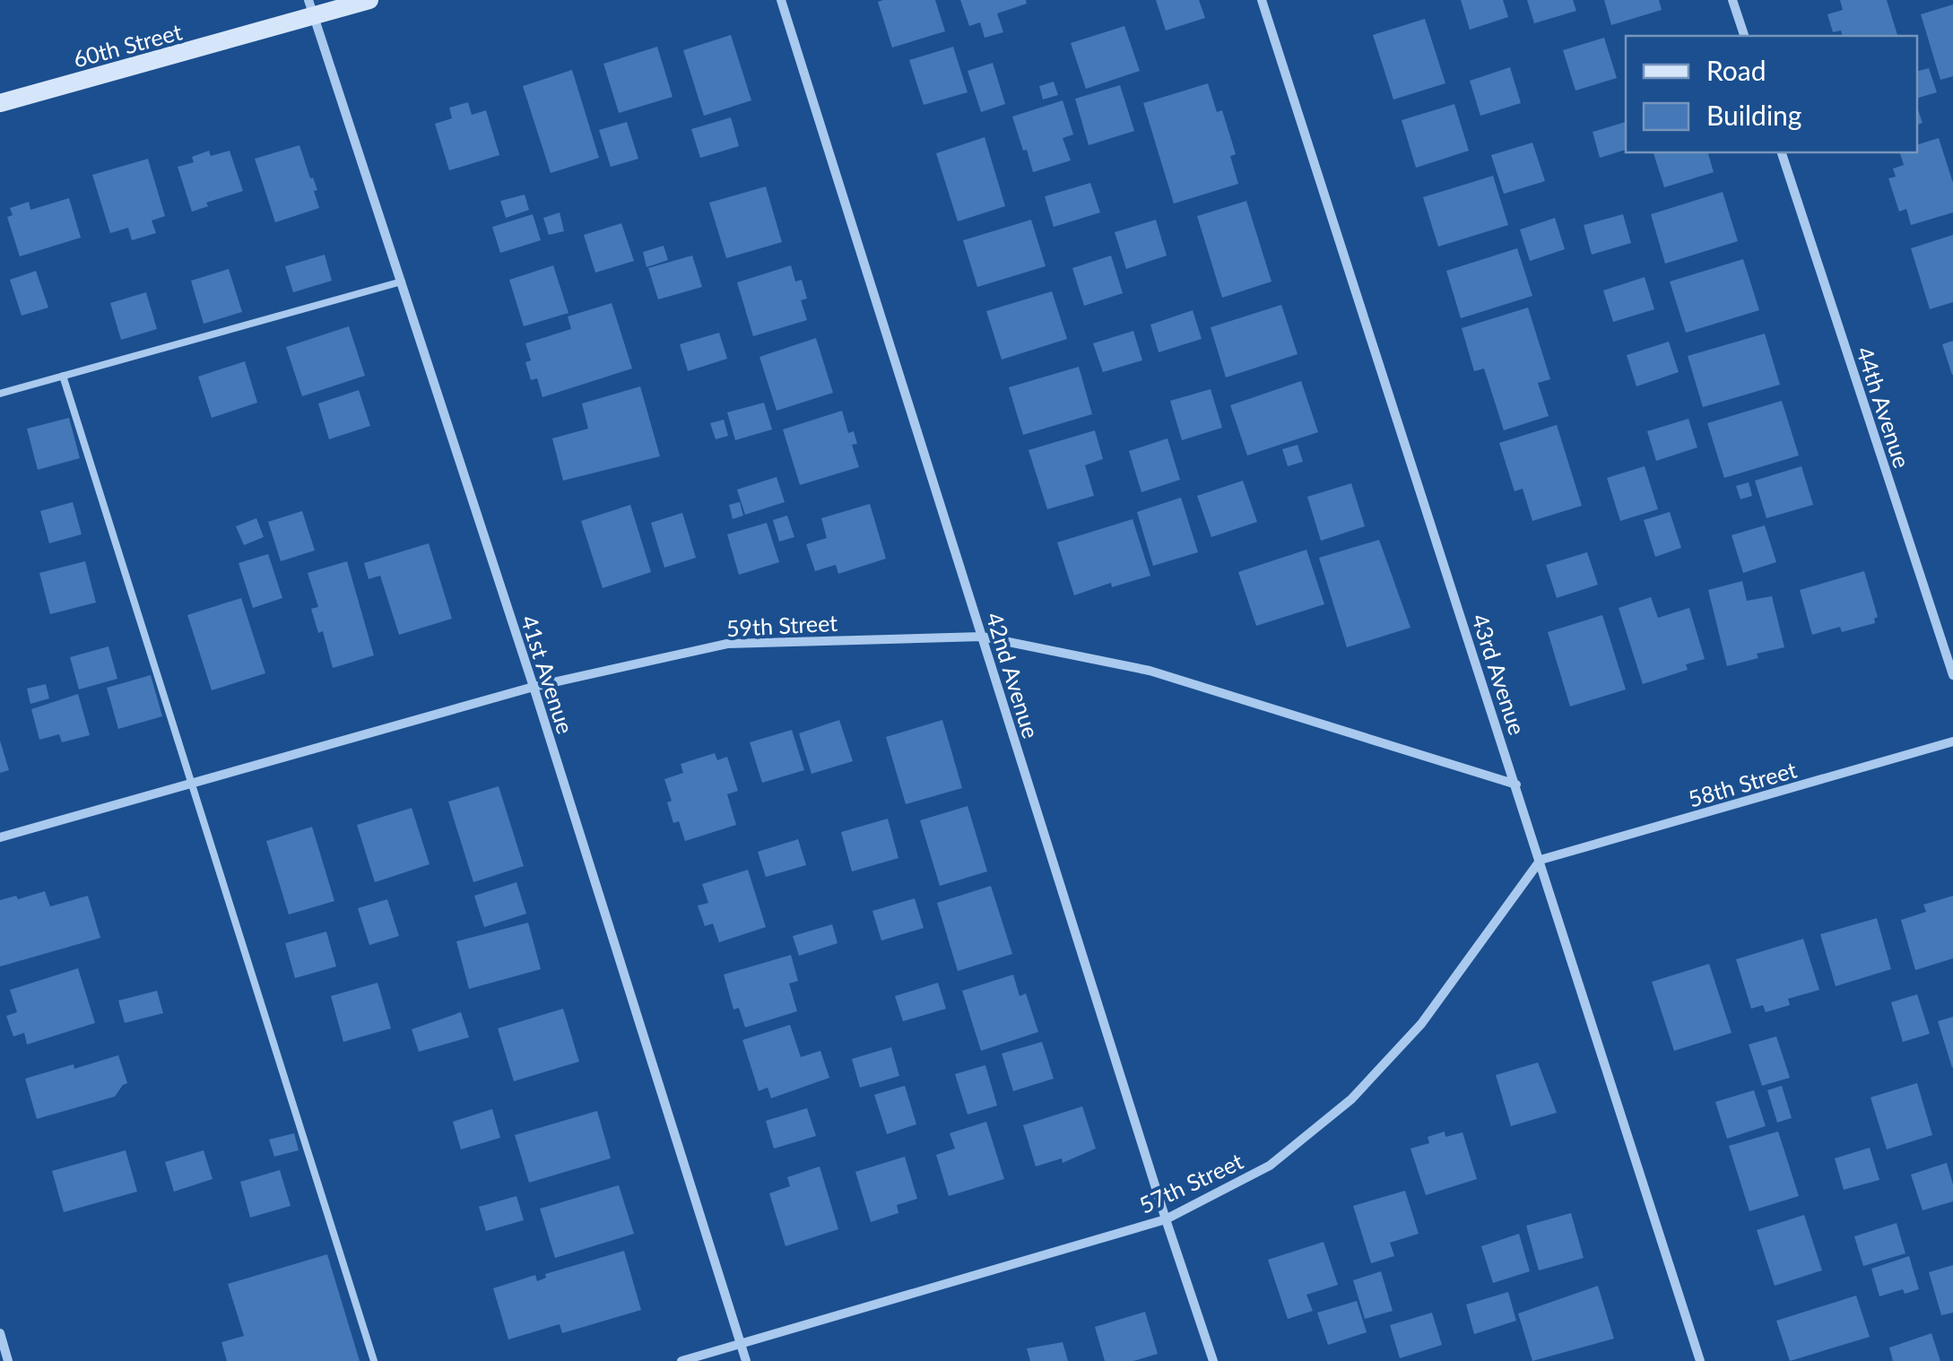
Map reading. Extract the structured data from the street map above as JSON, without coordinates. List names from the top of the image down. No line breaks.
{"streets":{"street":["60th Street","44th Avenue","59th Street","41st Avenue","43rd Avenue","42nd Avenue","58th Street","57th Street"]},"crossings":[["60th Street","41st Avenue"],["59th Street","41st Avenue"],["59th Street","43rd Avenue"],["59th Street","42nd Avenue"],["41st Avenue","57th Street"],["43rd Avenue","58th Street"],["43rd Avenue","57th Street"],["42nd Avenue","57th Street"],["58th Street","57th Street"]],"legend":["Road","Building"]}
